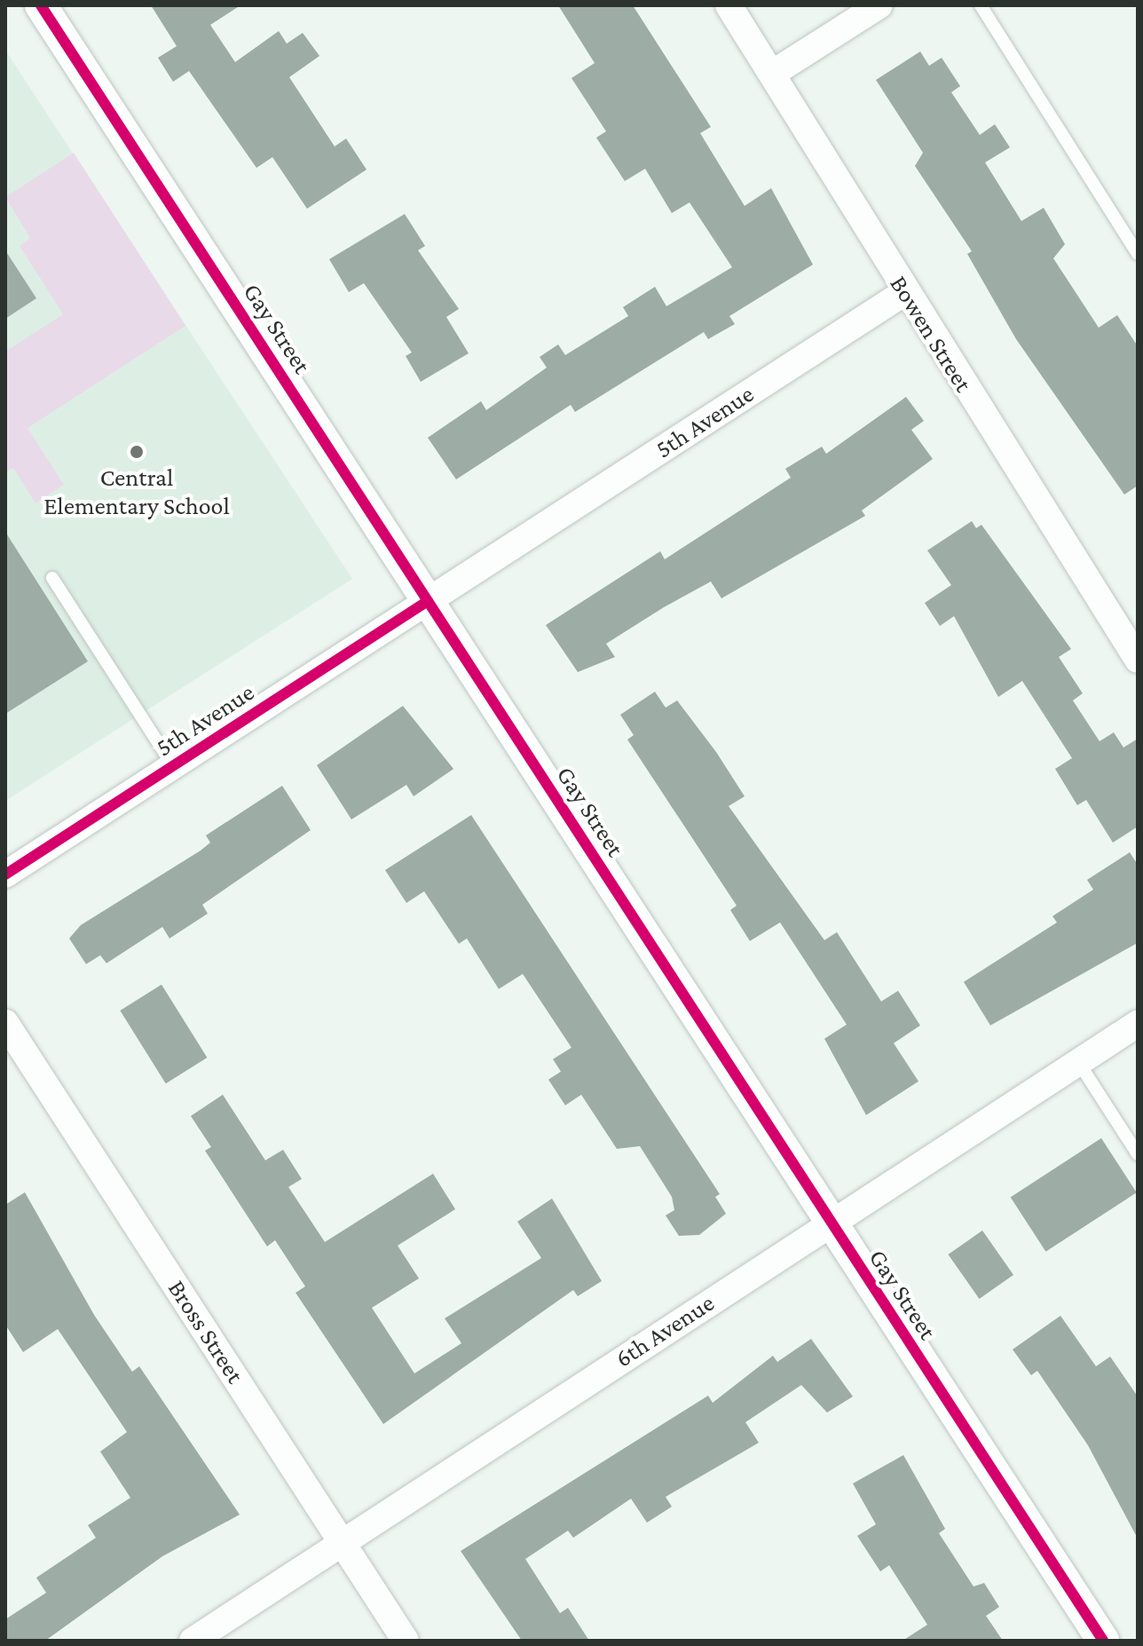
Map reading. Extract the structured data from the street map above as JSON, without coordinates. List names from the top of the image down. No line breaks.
{"streets":{"street":["Gay Street","Bowen Street","5th Avenue","6th Avenue","Bross Street"]},"crossings":[["Gay Street","5th Avenue"],["Gay Street","6th Avenue"],["Bowen Street","5th Avenue"],["6th Avenue","Bross Street"]],"places":["Central Elementary School"]}
